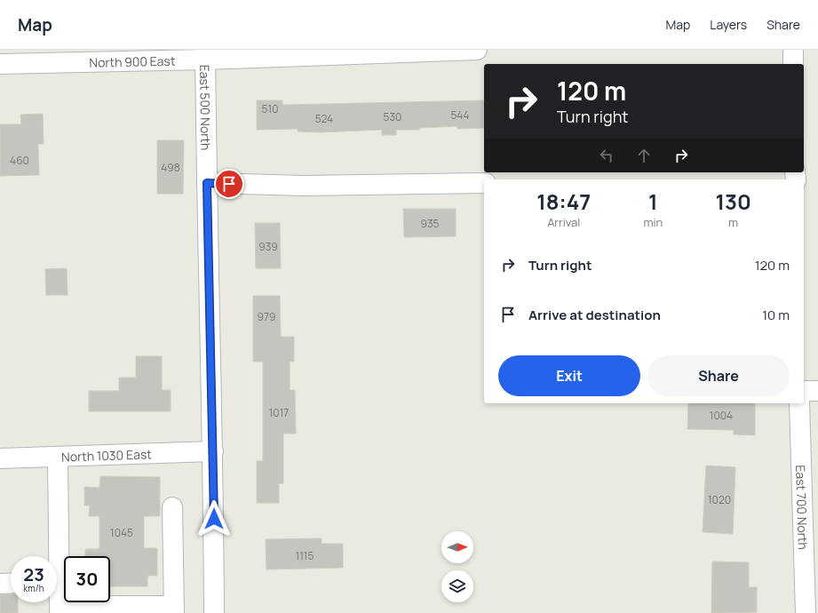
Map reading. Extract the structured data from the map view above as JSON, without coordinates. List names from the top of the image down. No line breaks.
{"streets":{"street":["North 900 East","East 500 North","North 1030 East","East 700 North"]},"crossings":[["North 900 East","East 500 North"],["East 500 North","North 1030 East"]],"house_numbers":["510","544","530","524","460","498","935","939","979","1017","1004","1020","1045","1115"],"north":"right","page":{"header":"Map","nav":["Map","Layers","Share"],"turn":["120 m","Turn right"],"eta":["18:47","Arrival","1","min","130","m"],"list":[{"name":"Turn right","value":"120 m"},{"name":"Arrive at destination","value":"10 m"}],"buttons":["Exit","Share"],"speed":"23 km/h","limit":"30"}}
